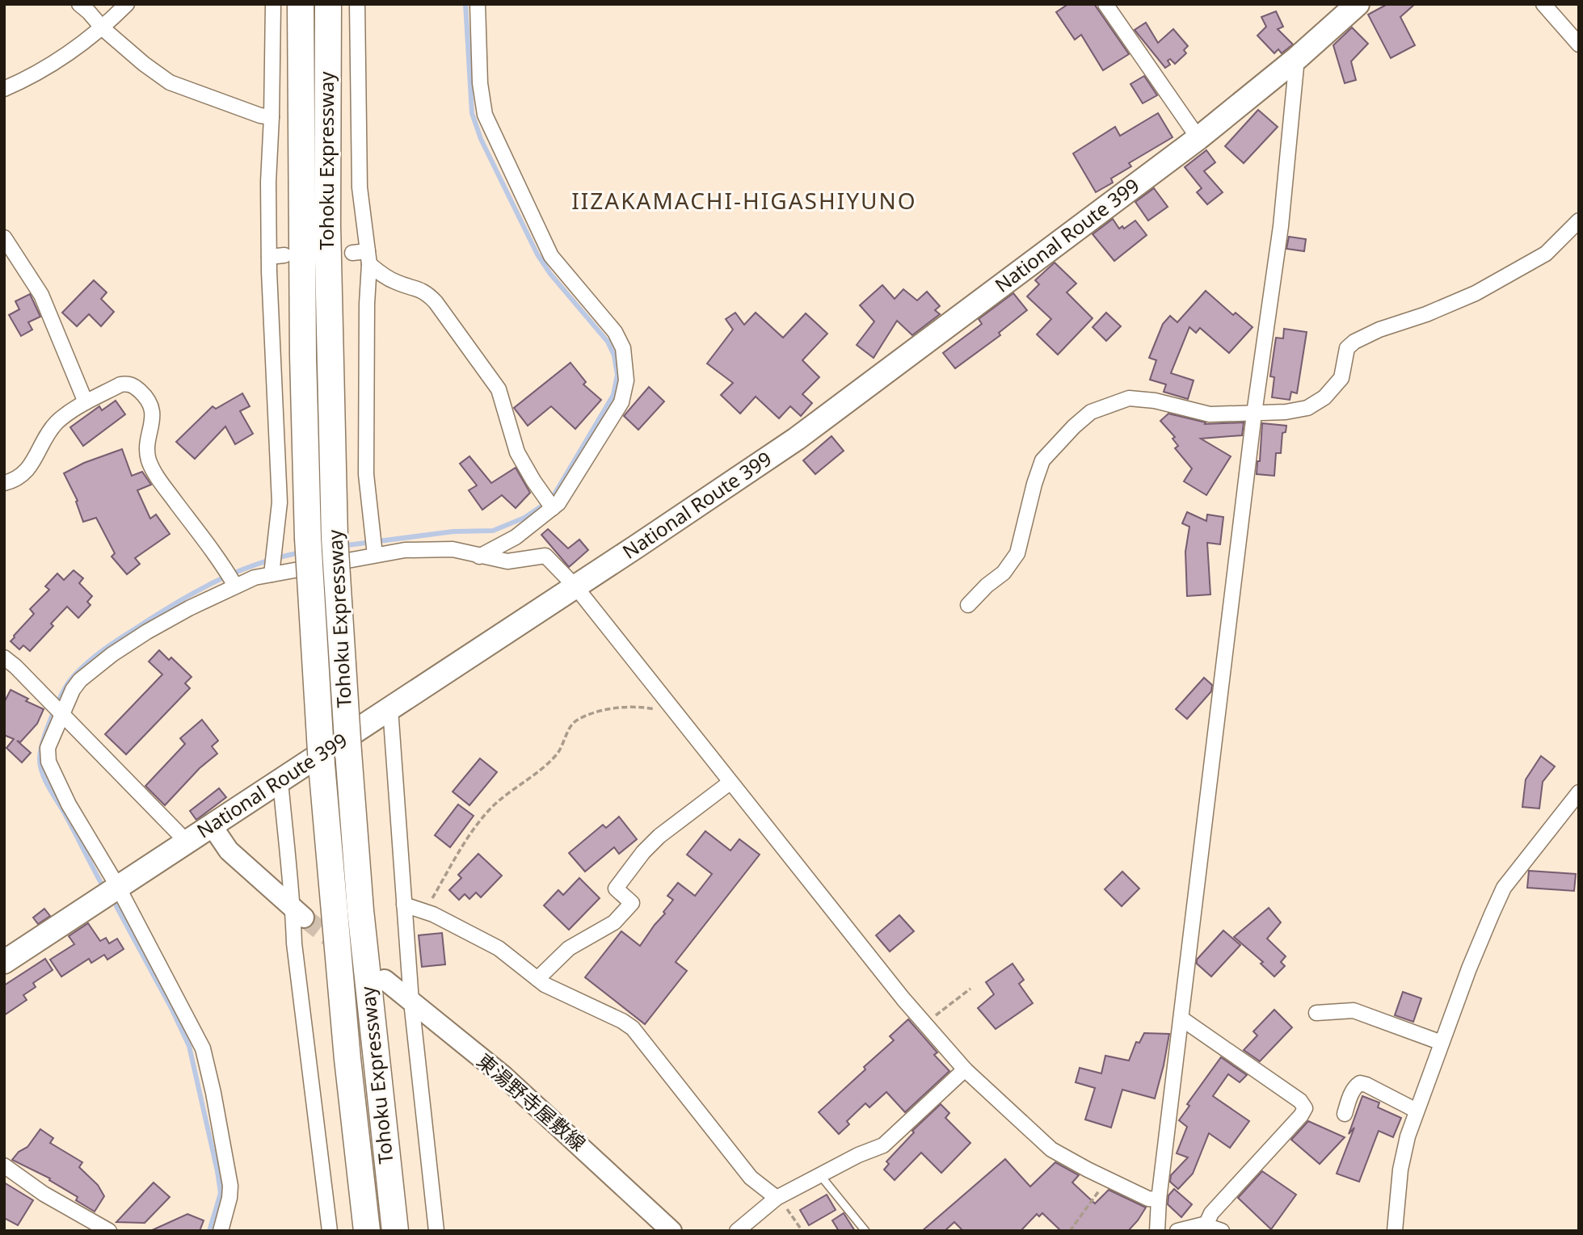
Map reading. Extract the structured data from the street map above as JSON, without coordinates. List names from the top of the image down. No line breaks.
{"streets":{"highway":["Tohoku Expressway","National Route 399"],"main road":["東湯野寺屋敷線"]},"districts":["IIZAKAMACHI-HIGASHIYUNO"]}
